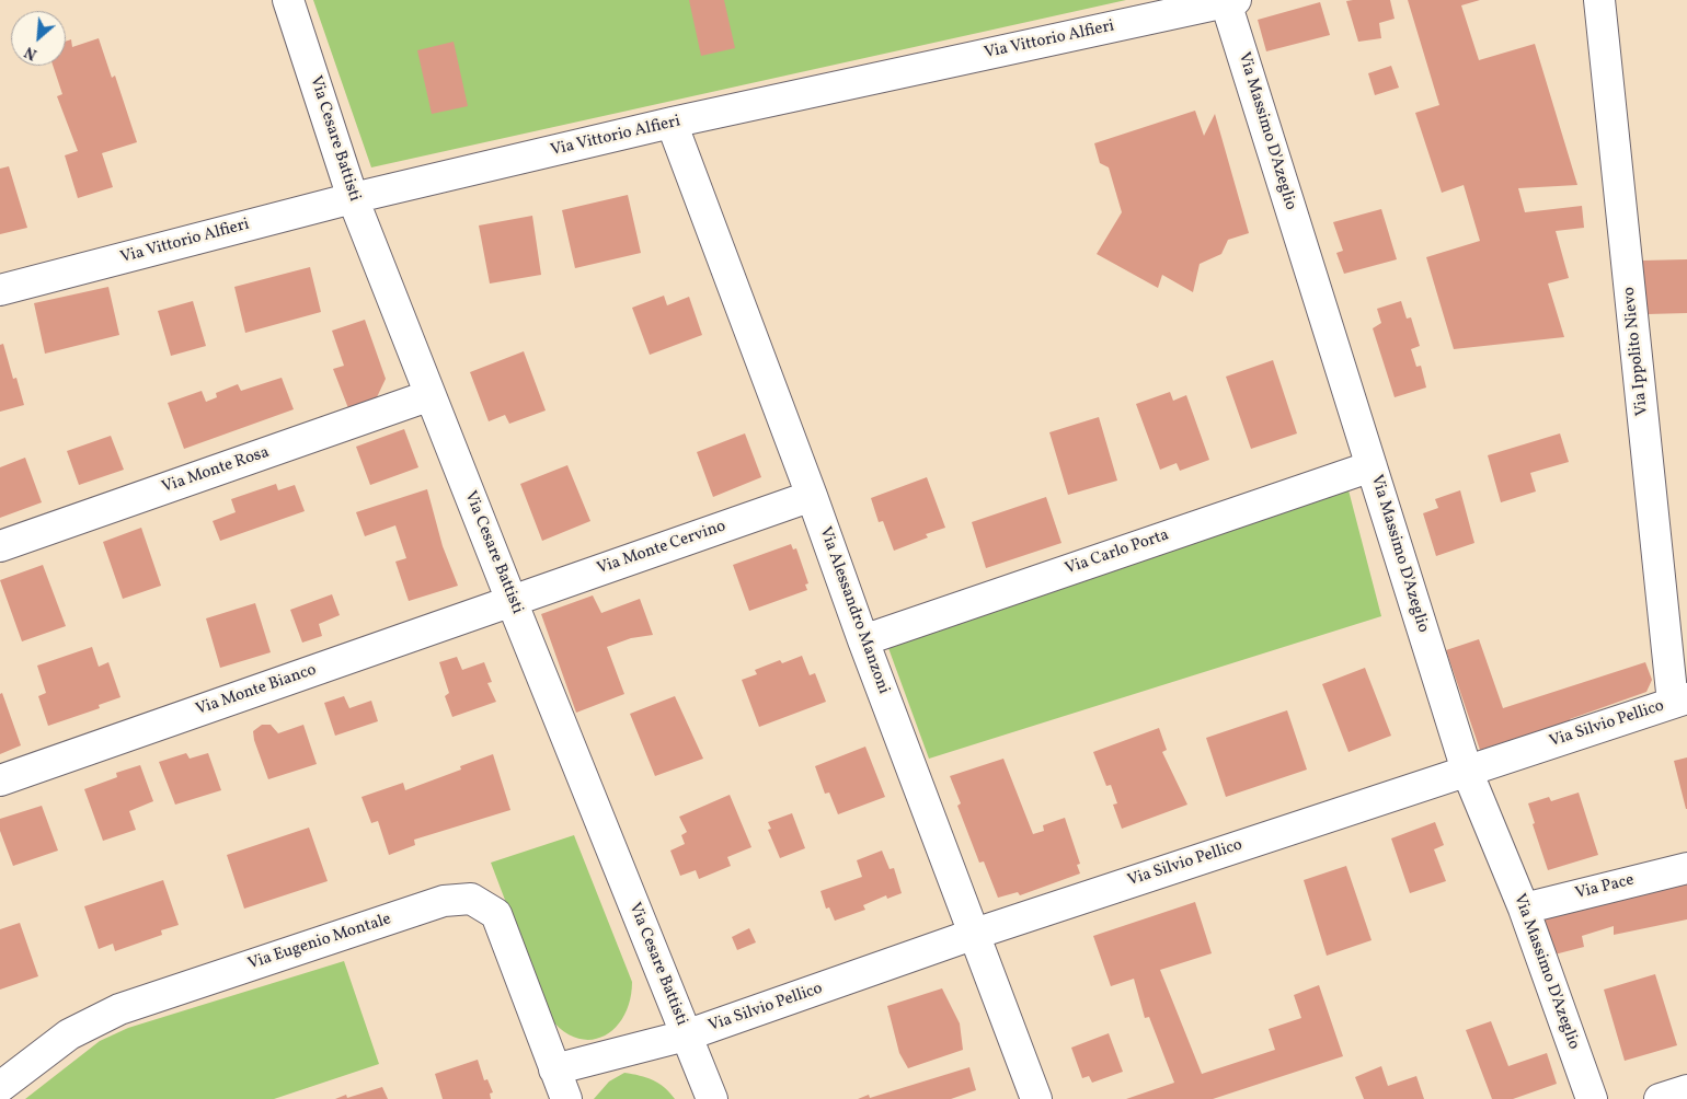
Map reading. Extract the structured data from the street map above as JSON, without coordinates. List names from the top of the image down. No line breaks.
{"streets":{"street":["Via Vittorio Alfieri","Via Massimo D'Azeglio","Via Cesare Battisti","Via Ippolito Nievo","Via Monte Rosa","Via Monte Cervino","Via Carlo Porta","Via Alessandro Manzoni","Via Monte Bianco","Via Silvio Pellico","Via Pace","Via Eugenio Montale"]},"crossings":[["Via Vittorio Alfieri","Via Massimo D'Azeglio"],["Via Vittorio Alfieri","Via Cesare Battisti"],["Via Vittorio Alfieri","Via Alessandro Manzoni"],["Via Massimo D'Azeglio","Via Carlo Porta"],["Via Massimo D'Azeglio","Via Silvio Pellico"],["Via Massimo D'Azeglio","Via Pace"],["Via Cesare Battisti","Via Monte Rosa"],["Via Cesare Battisti","Via Monte Cervino"],["Via Cesare Battisti","Via Monte Bianco"],["Via Cesare Battisti","Via Silvio Pellico"],["Via Ippolito Nievo","Via Silvio Pellico"],["Via Monte Cervino","Via Alessandro Manzoni"],["Via Monte Cervino","Via Monte Bianco"],["Via Carlo Porta","Via Alessandro Manzoni"],["Via Alessandro Manzoni","Via Silvio Pellico"]],"north":"bottom left"}
